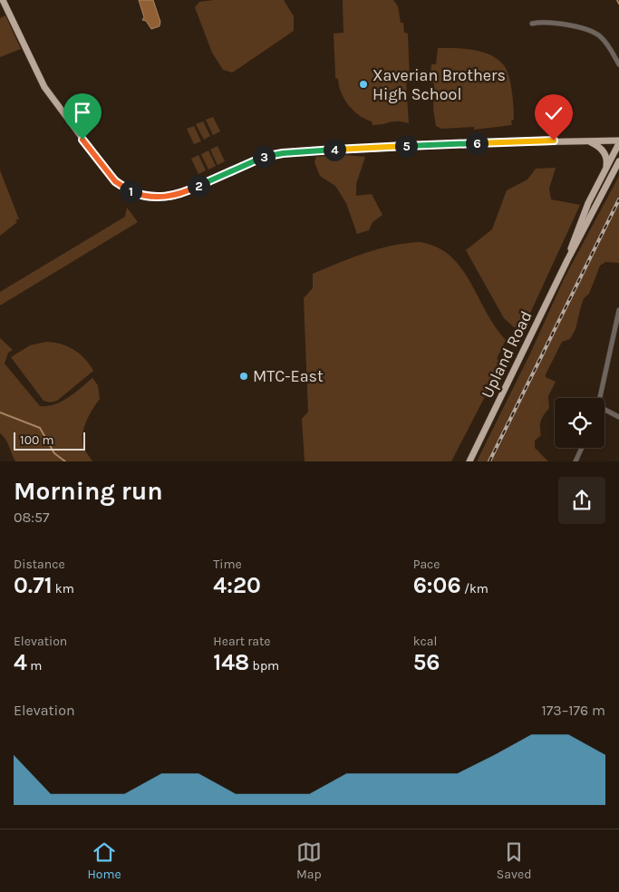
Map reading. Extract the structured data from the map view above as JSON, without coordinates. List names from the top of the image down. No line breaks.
{"streets":{"main road":["Upland Road"]},"places":["Xaverian Brothers High School","MTC-East"],"scale_bar":"100 m","page":{"pins":["6","5","4","3","2","1"],"scale":"100 m","heading":["Morning run","08:57"],"stats":[["Distance","0.71 km"],["Time","4:20"],["Pace","6:06 /km"],["Elevation","4 m"],["Heart rate","148 bpm"],["kcal","56"]],"chart":["Elevation","173–176 m"],"tabs":["Home","Map","Saved"]}}
